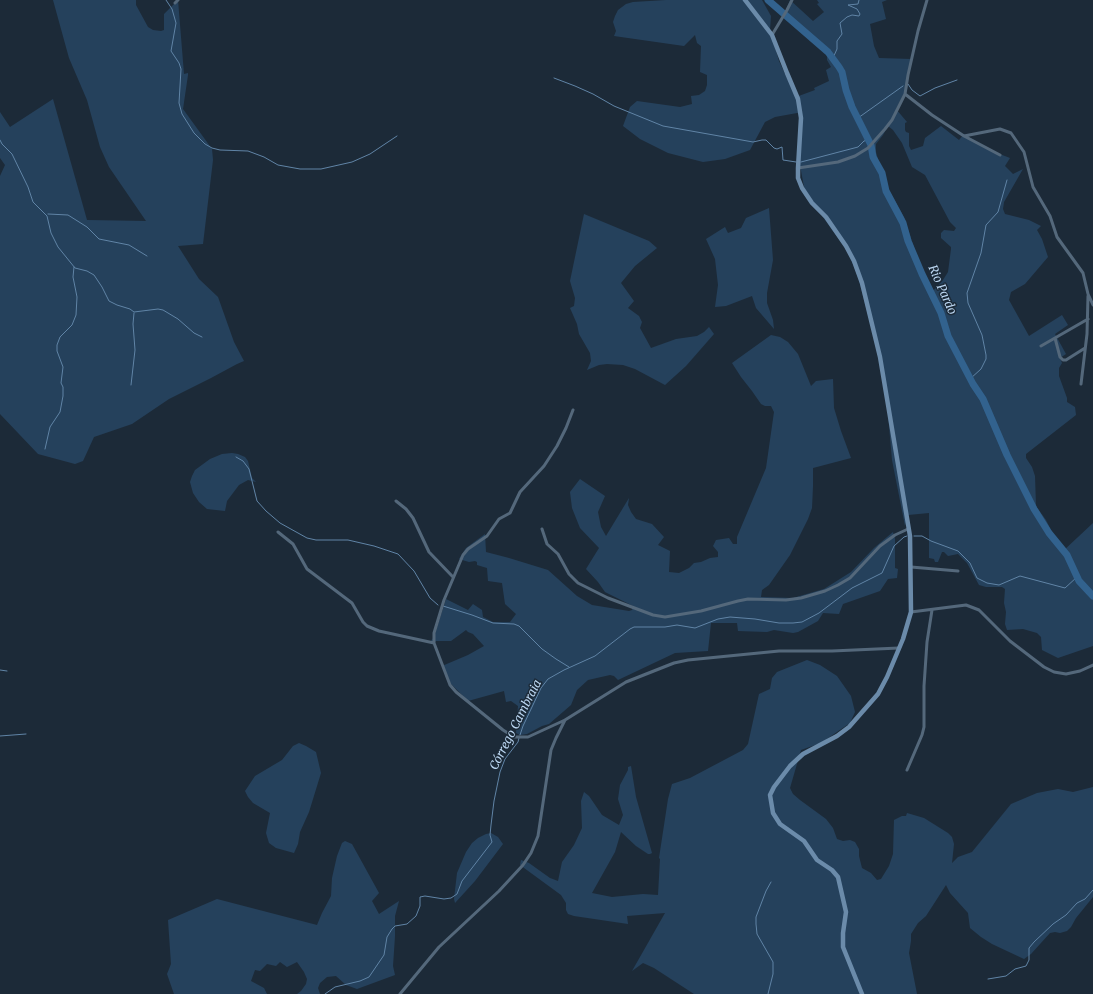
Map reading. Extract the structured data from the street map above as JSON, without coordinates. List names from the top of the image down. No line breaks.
{"water":["Rio Pardo","Córrego Cambraia"]}
